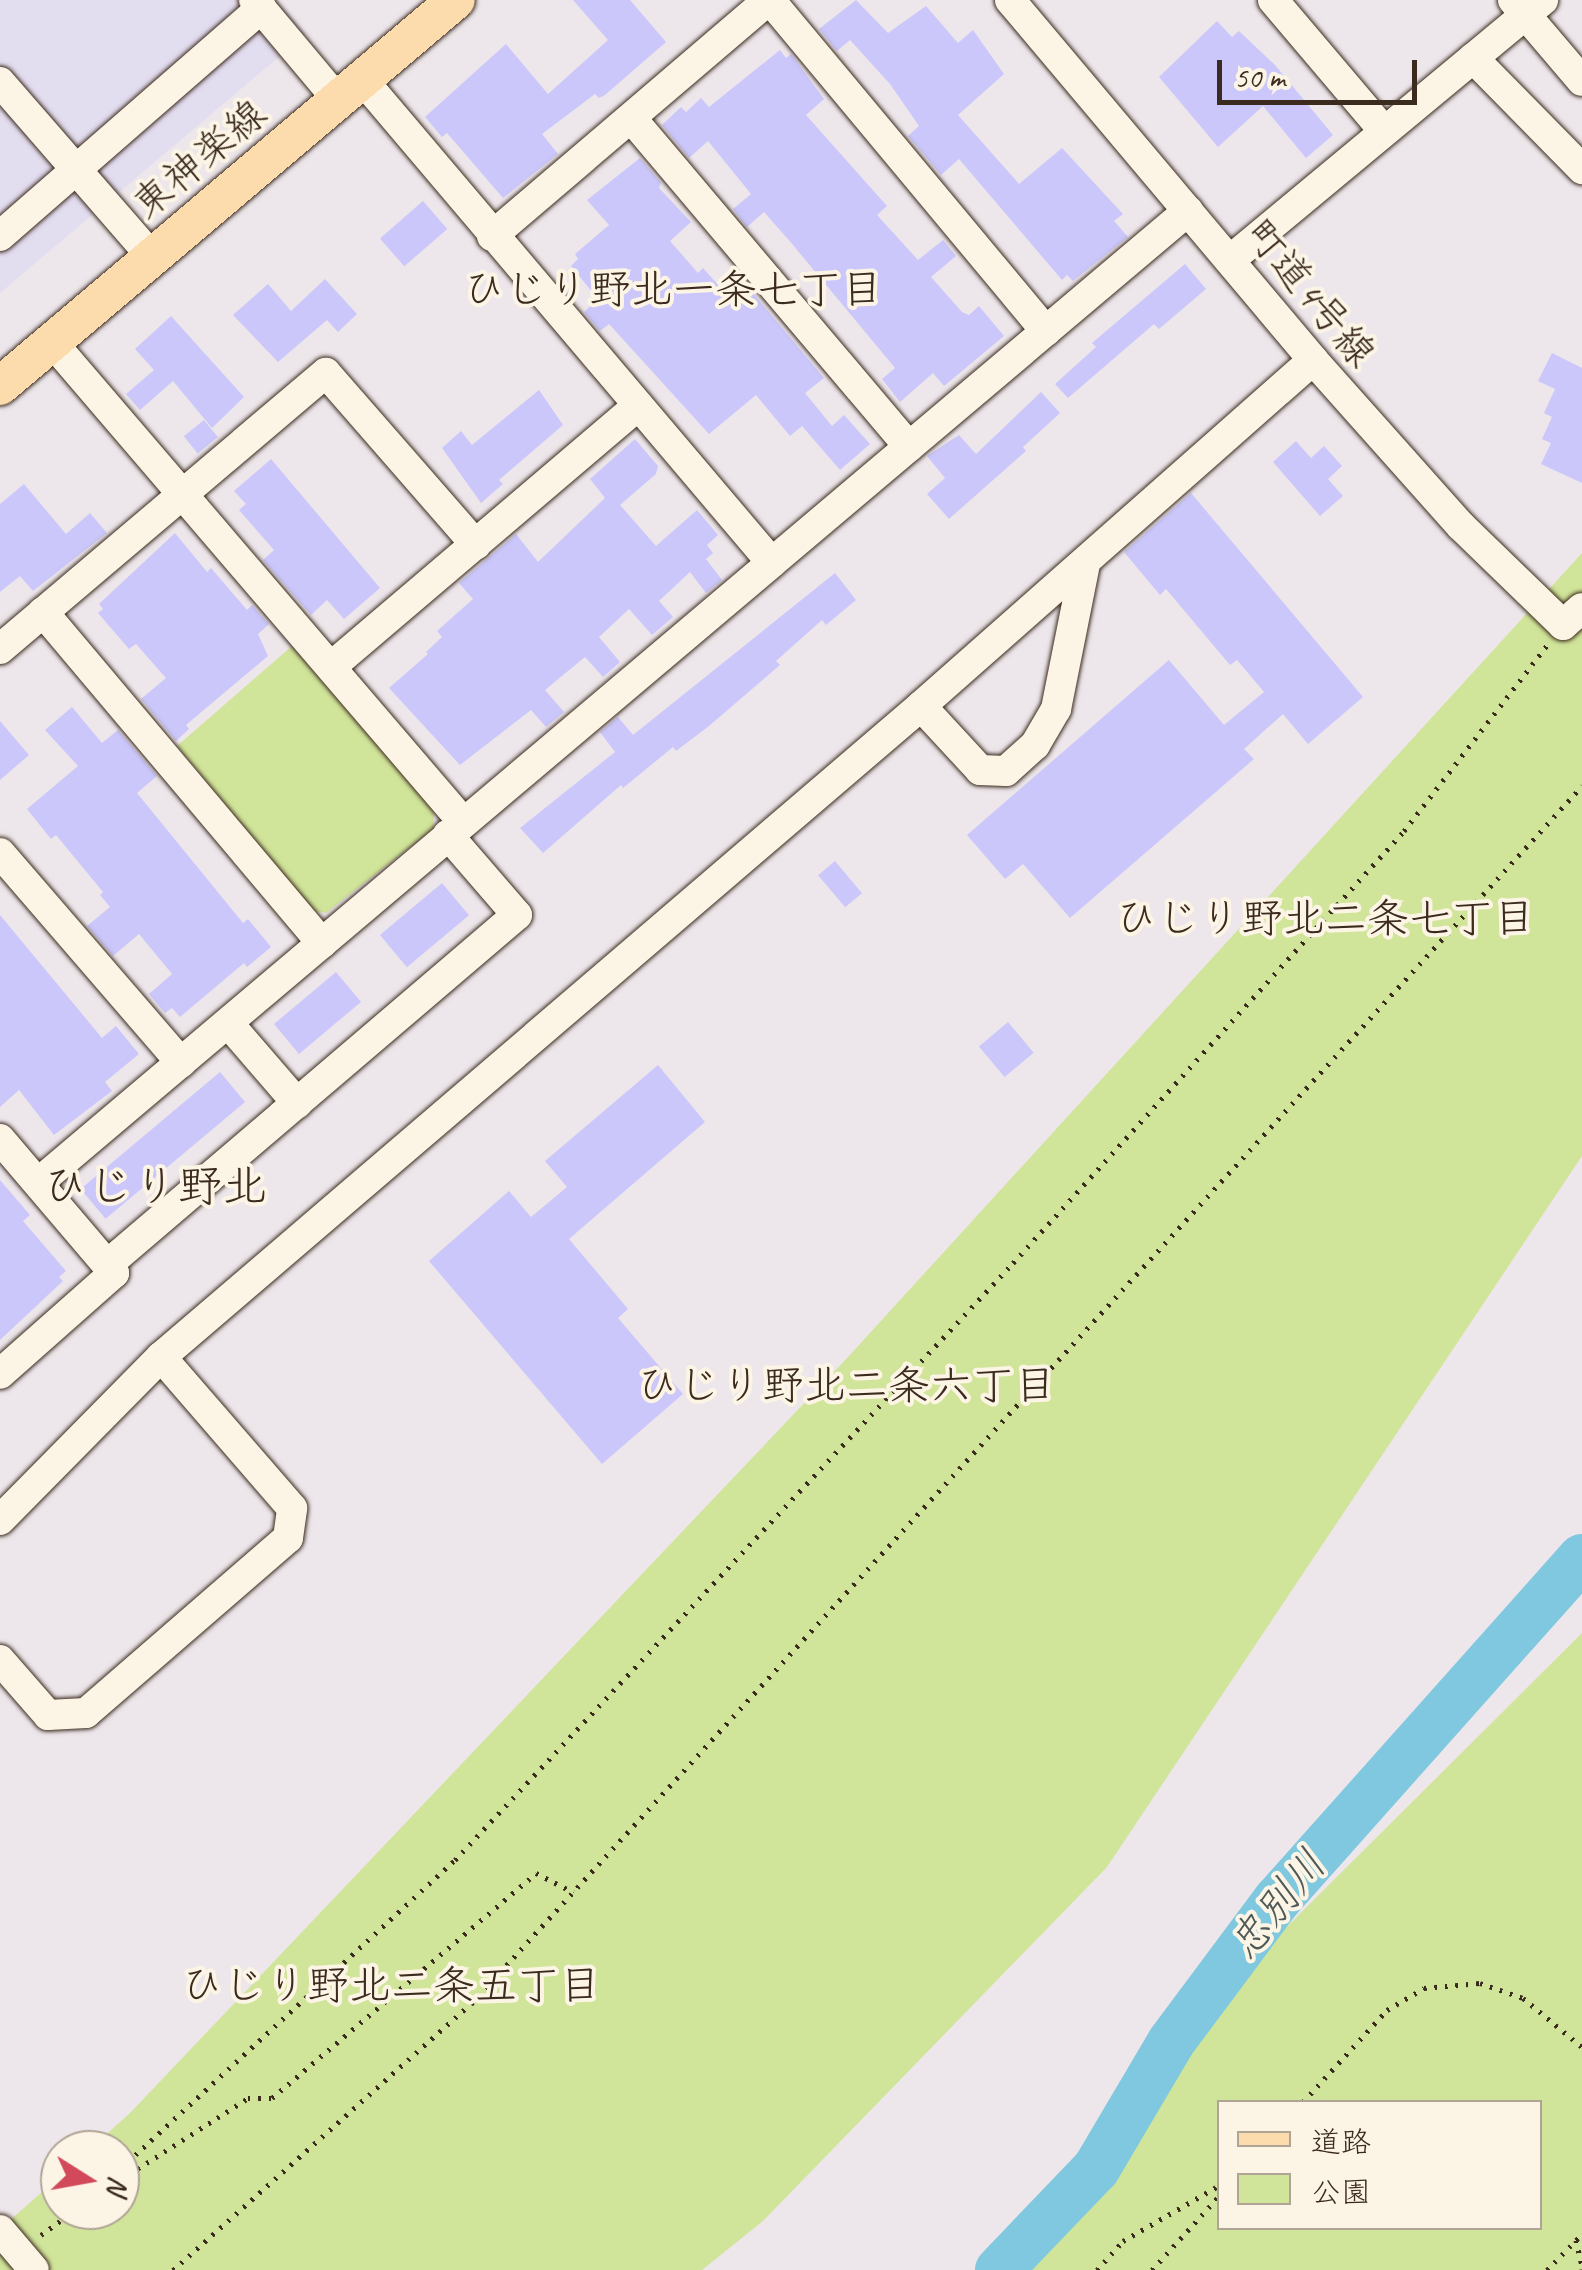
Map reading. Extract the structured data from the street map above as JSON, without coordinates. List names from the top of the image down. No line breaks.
{"streets":{"main road":["東神楽線"],"street":["町道4号線"]},"districts":["ひじり野北一条七丁目","ひじり野北二条七丁目","ひじり野北","ひじり野北二条六丁目","ひじり野北二条五丁目"],"water":["忠別川"],"legend":["道路","公園"],"scale_bar":"50 m","north":"right"}
